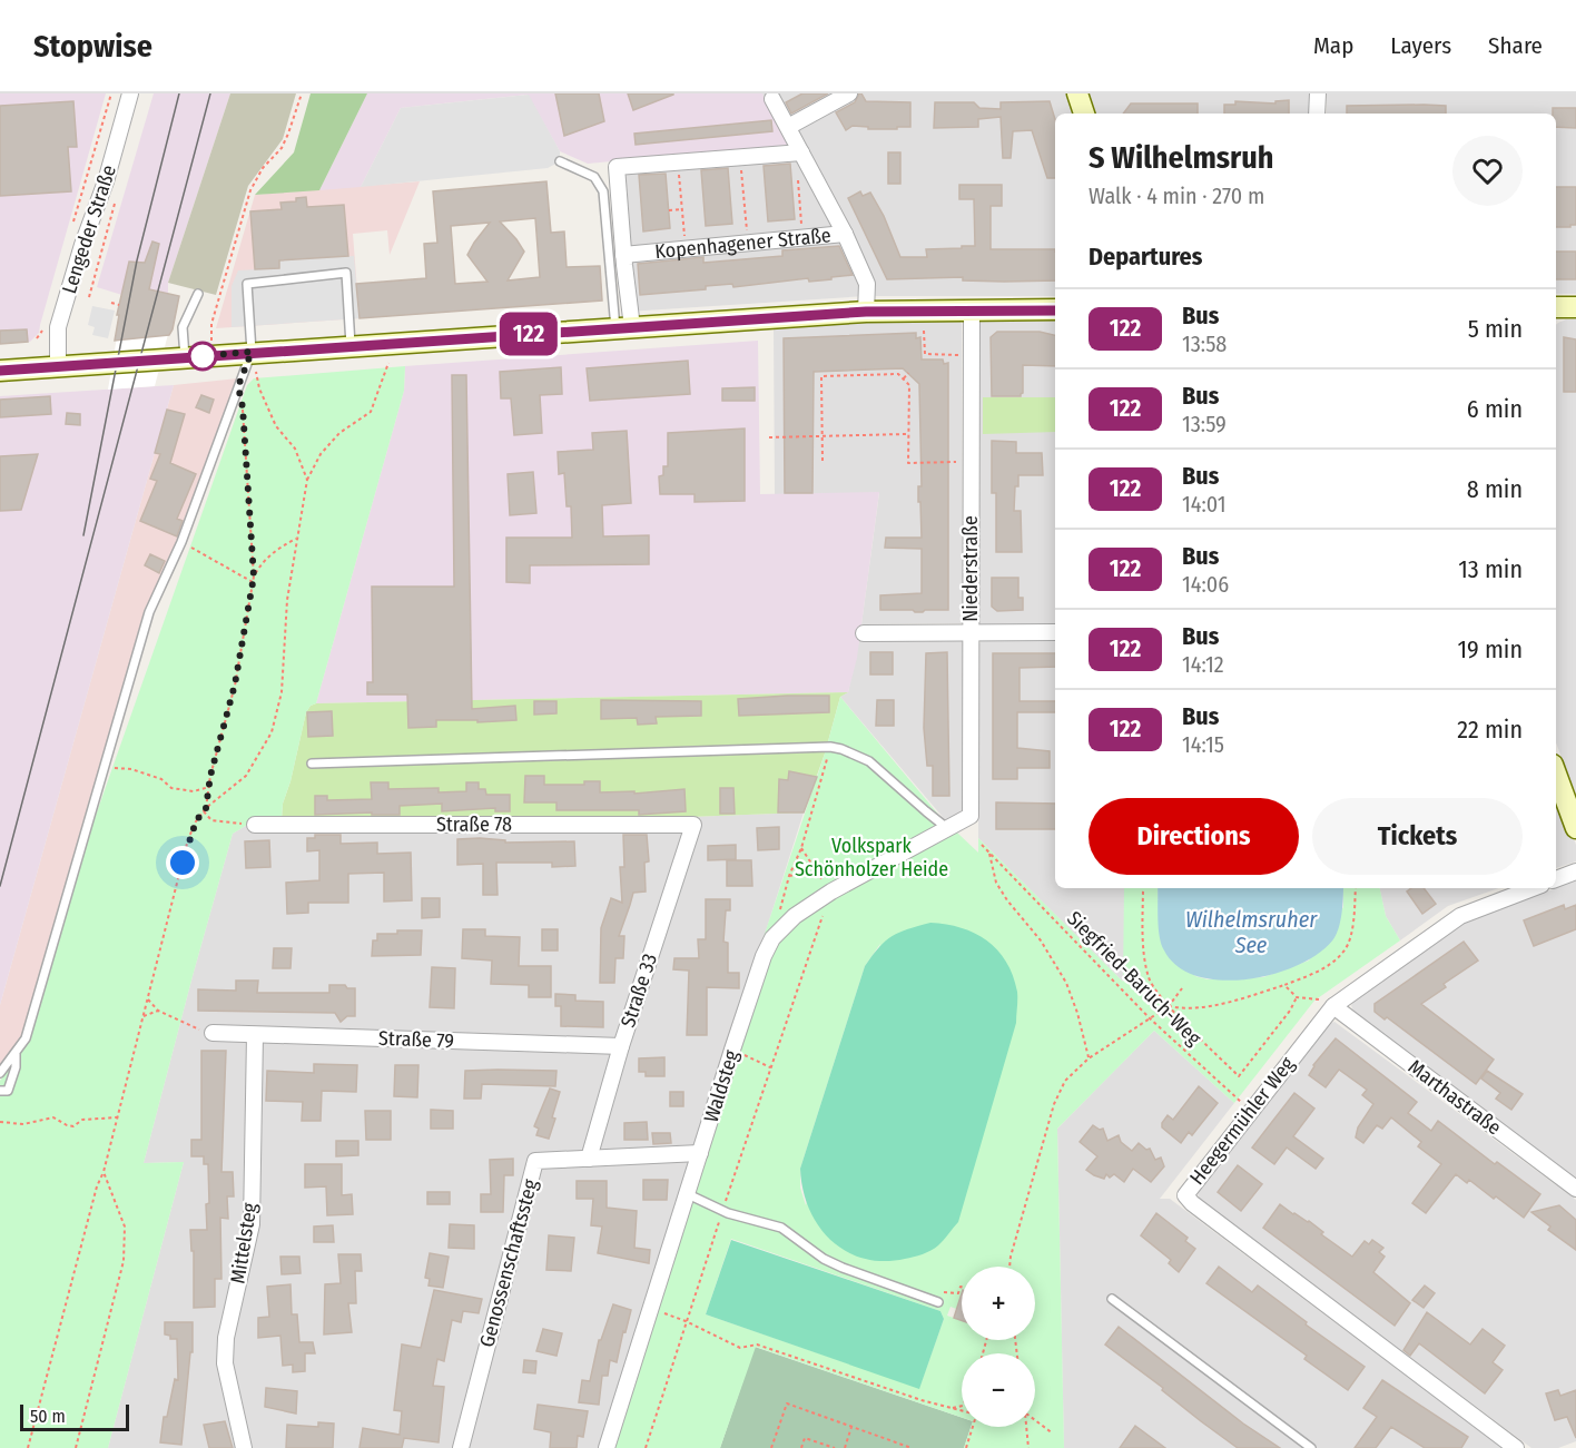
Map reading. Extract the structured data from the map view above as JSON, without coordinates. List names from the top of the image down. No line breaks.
{"streets":{"street":["Lengeder Straße","Kopenhagener Straße","Niederstraße","Straße 78","Straße 33","Straße 79","Waldsteg","Marthastraße","Heegermühler Weg","Mittelsteg","Genossenschaftssteg"],"path":["Siegfried-Baruch-Weg"]},"crossings":[["Niederstraße","Waldsteg"],["Straße 78","Straße 33"],["Straße 33","Straße 79"],["Straße 33","Genossenschaftssteg"],["Straße 79","Mittelsteg"],["Waldsteg","Genossenschaftssteg"],["Marthastraße","Heegermühler Weg"]],"water":["Wilhelmsruher See"],"parks":["Volkspark Schönholzer Heide"],"lines":["bus line 122"],"scale_bar":"50 m","page":{"header":"Stopwise","nav":["Map","Layers","Share"],"on_map":"122","heading":[["S Wilhelmsruh","Walk · 4 min · 270 m"],"Departures"],"list":[{"mark":"122","name":"Bus","note":"13:58","value":"5 min"},{"mark":"122","name":"Bus","note":"13:59","value":"6 min"},{"mark":"122","name":"Bus","note":"14:01","value":"8 min"},{"mark":"122","name":"Bus","note":"14:06","value":"13 min"},{"mark":"122","name":"Bus","note":"14:12","value":"19 min"},{"mark":"122","name":"Bus","note":"14:15","value":"22 min"}],"buttons":["Directions","Tickets"],"map_buttons":["+","−"],"scale":"50 m"}}
